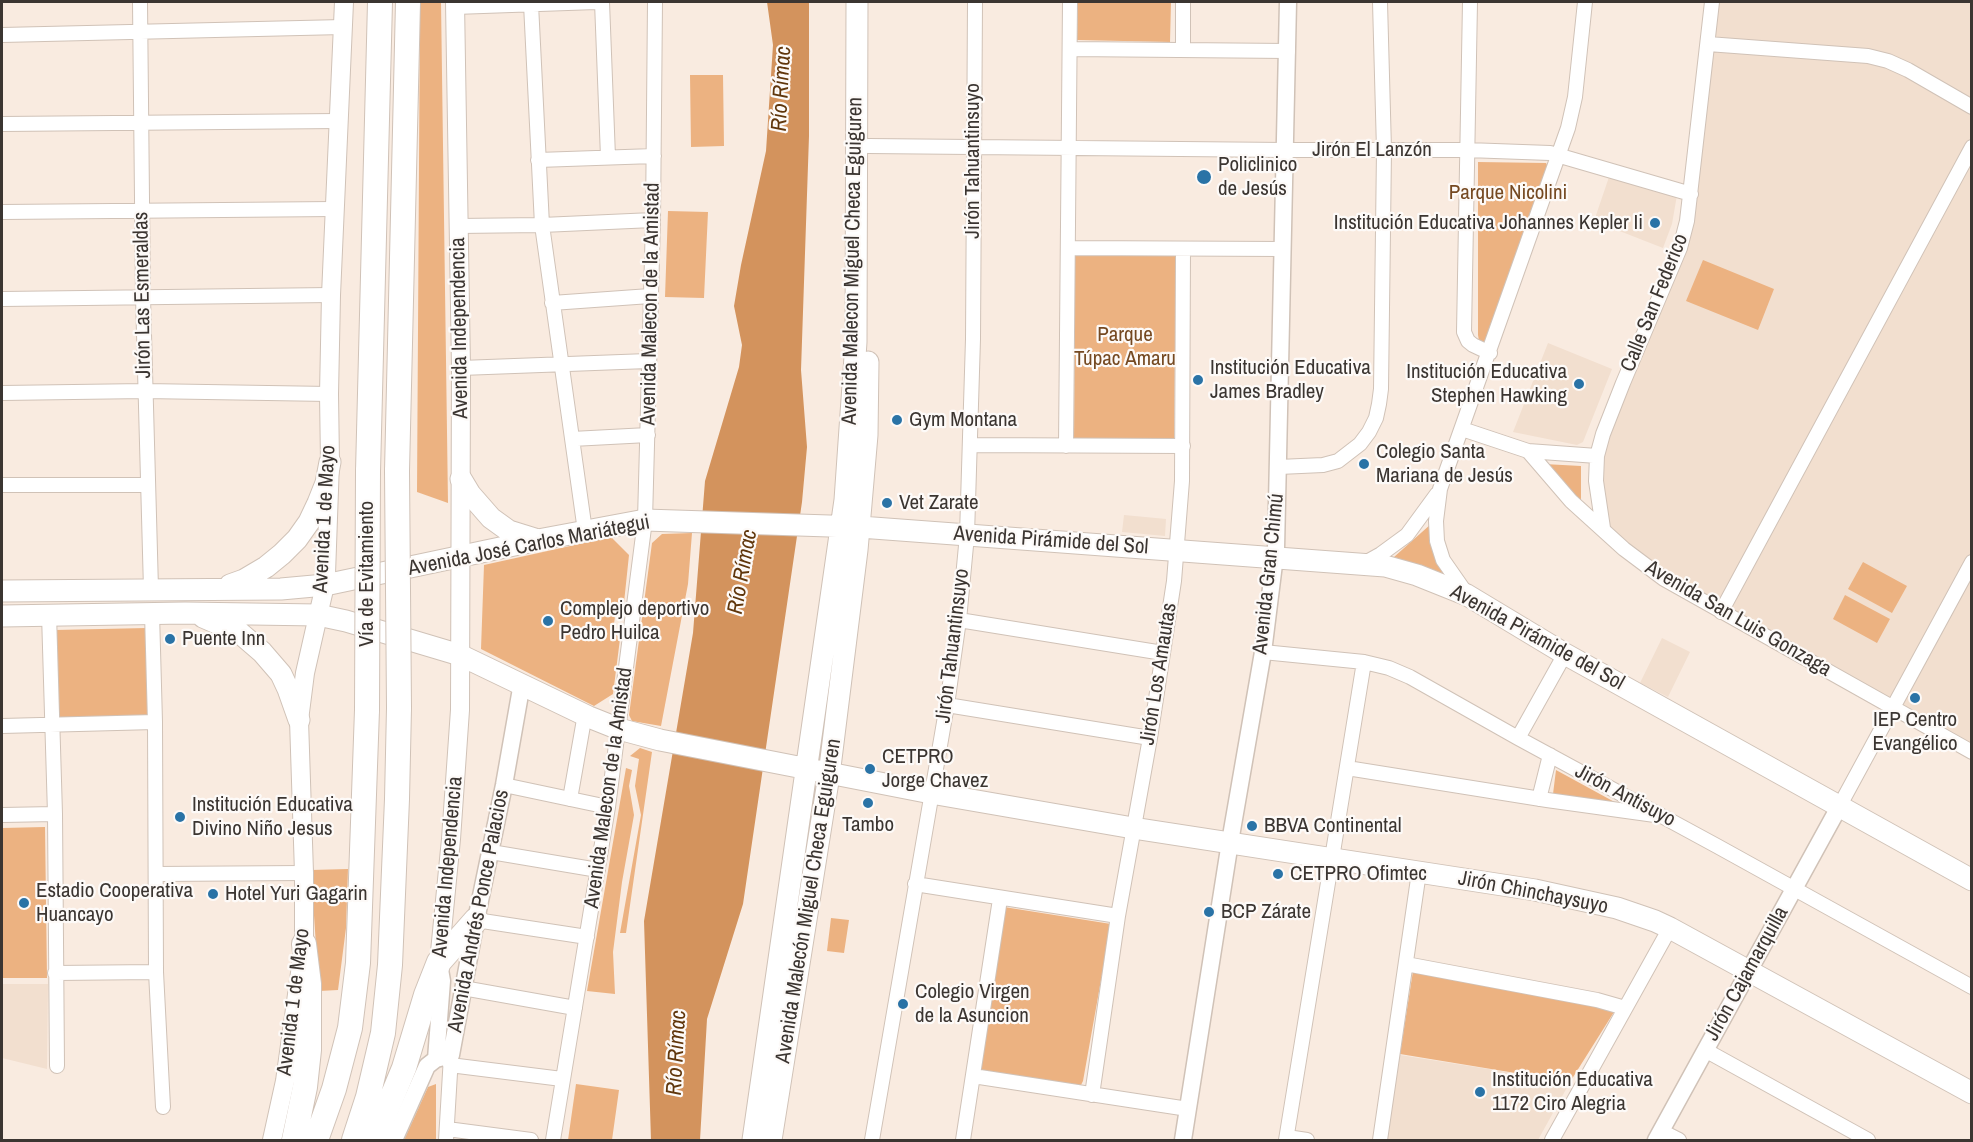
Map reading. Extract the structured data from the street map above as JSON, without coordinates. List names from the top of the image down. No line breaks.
{"streets":{"highway":["Vía de Evitamiento"],"main road":["Avenida Malecon Miguel Checa Eguiguren","Avenida Independencia","Avenida 1 de Mayo","Avenida Pirámide del Sol","Avenida José Carlos Mariátegui","Jirón Chinchaysuyo","Avenida Malecón Miguel Checa Eguiguren"],"street":["Jirón El Lanzón","Jirón Tahuantinsuyo","Jirón Las Esmeraldas","Calle San Federico","Avenida Malecon de la Amistad","Avenida Gran Chimú","Avenida San Luis Gonzaga","Jirón Los Amautas","Jirón Antisuyo","Avenida Andrés Ponce Palacios","Jirón Cajamarquilla"]},"crossings":[["Jirón El Lanzón","Jirón Tahuantinsuyo"],["Jirón El Lanzón","Avenida Malecon Miguel Checa Eguiguren"],["Jirón El Lanzón","Calle San Federico"],["Jirón El Lanzón","Avenida Gran Chimú"],["Jirón Tahuantinsuyo","Avenida Pirámide del Sol"],["Jirón Tahuantinsuyo","Jirón Chinchaysuyo"],["Avenida Malecon Miguel Checa Eguiguren","Avenida Pirámide del Sol"],["Avenida Malecon Miguel Checa Eguiguren","Avenida José Carlos Mariátegui"],["Avenida Malecon Miguel Checa Eguiguren","Jirón Chinchaysuyo"],["Avenida Malecon Miguel Checa Eguiguren","Avenida Malecón Miguel Checa Eguiguren"],["Jirón Las Esmeraldas","Avenida José Carlos Mariátegui"],["Calle San Federico","Avenida San Luis Gonzaga"],["Avenida Malecon de la Amistad","Avenida José Carlos Mariátegui"],["Avenida Independencia","Avenida José Carlos Mariátegui"],["Avenida Independencia","Avenida Andrés Ponce Palacios"],["Avenida 1 de Mayo","Avenida José Carlos Mariátegui"],["Avenida Pirámide del Sol","Avenida José Carlos Mariátegui"],["Avenida Pirámide del Sol","Avenida Gran Chimú"],["Avenida Pirámide del Sol","Jirón Los Amautas"],["Avenida Pirámide del Sol","Jirón Cajamarquilla"],["Avenida Gran Chimú","Jirón Antisuyo"],["Avenida Gran Chimú","Jirón Chinchaysuyo"],["Jirón Los Amautas","Jirón Chinchaysuyo"],["Jirón Antisuyo","Jirón Cajamarquilla"],["Jirón Chinchaysuyo","Avenida Malecón Miguel Checa Eguiguren"],["Jirón Chinchaysuyo","Jirón Cajamarquilla"]],"water":["Río Rímac"],"parks":["Parque Nicolini","Parque Túpac Amaru"],"places":["Policlinico de Jesús","Institución Educativa Johannes Kepler Ii","Institución Educativa James Bradley","Institución Educativa Stephen Hawking","Gym Montana","Colegio Santa Mariana de Jesús","Vet Zarate","Complejo deportivo Pedro Huilca","Puente Inn","IEP Centro Evangélico","CETPRO Jorge Chavez","Tambo","Institución Educativa Divino Niño Jesus","BBVA Continental","CETPRO Ofimtec","Hotel Yuri Gagarin","Estadio Cooperativa Huancayo","BCP Zárate","Colegio Virgen de la Asuncion","Institución Educativa 1172 Ciro Alegria"]}
